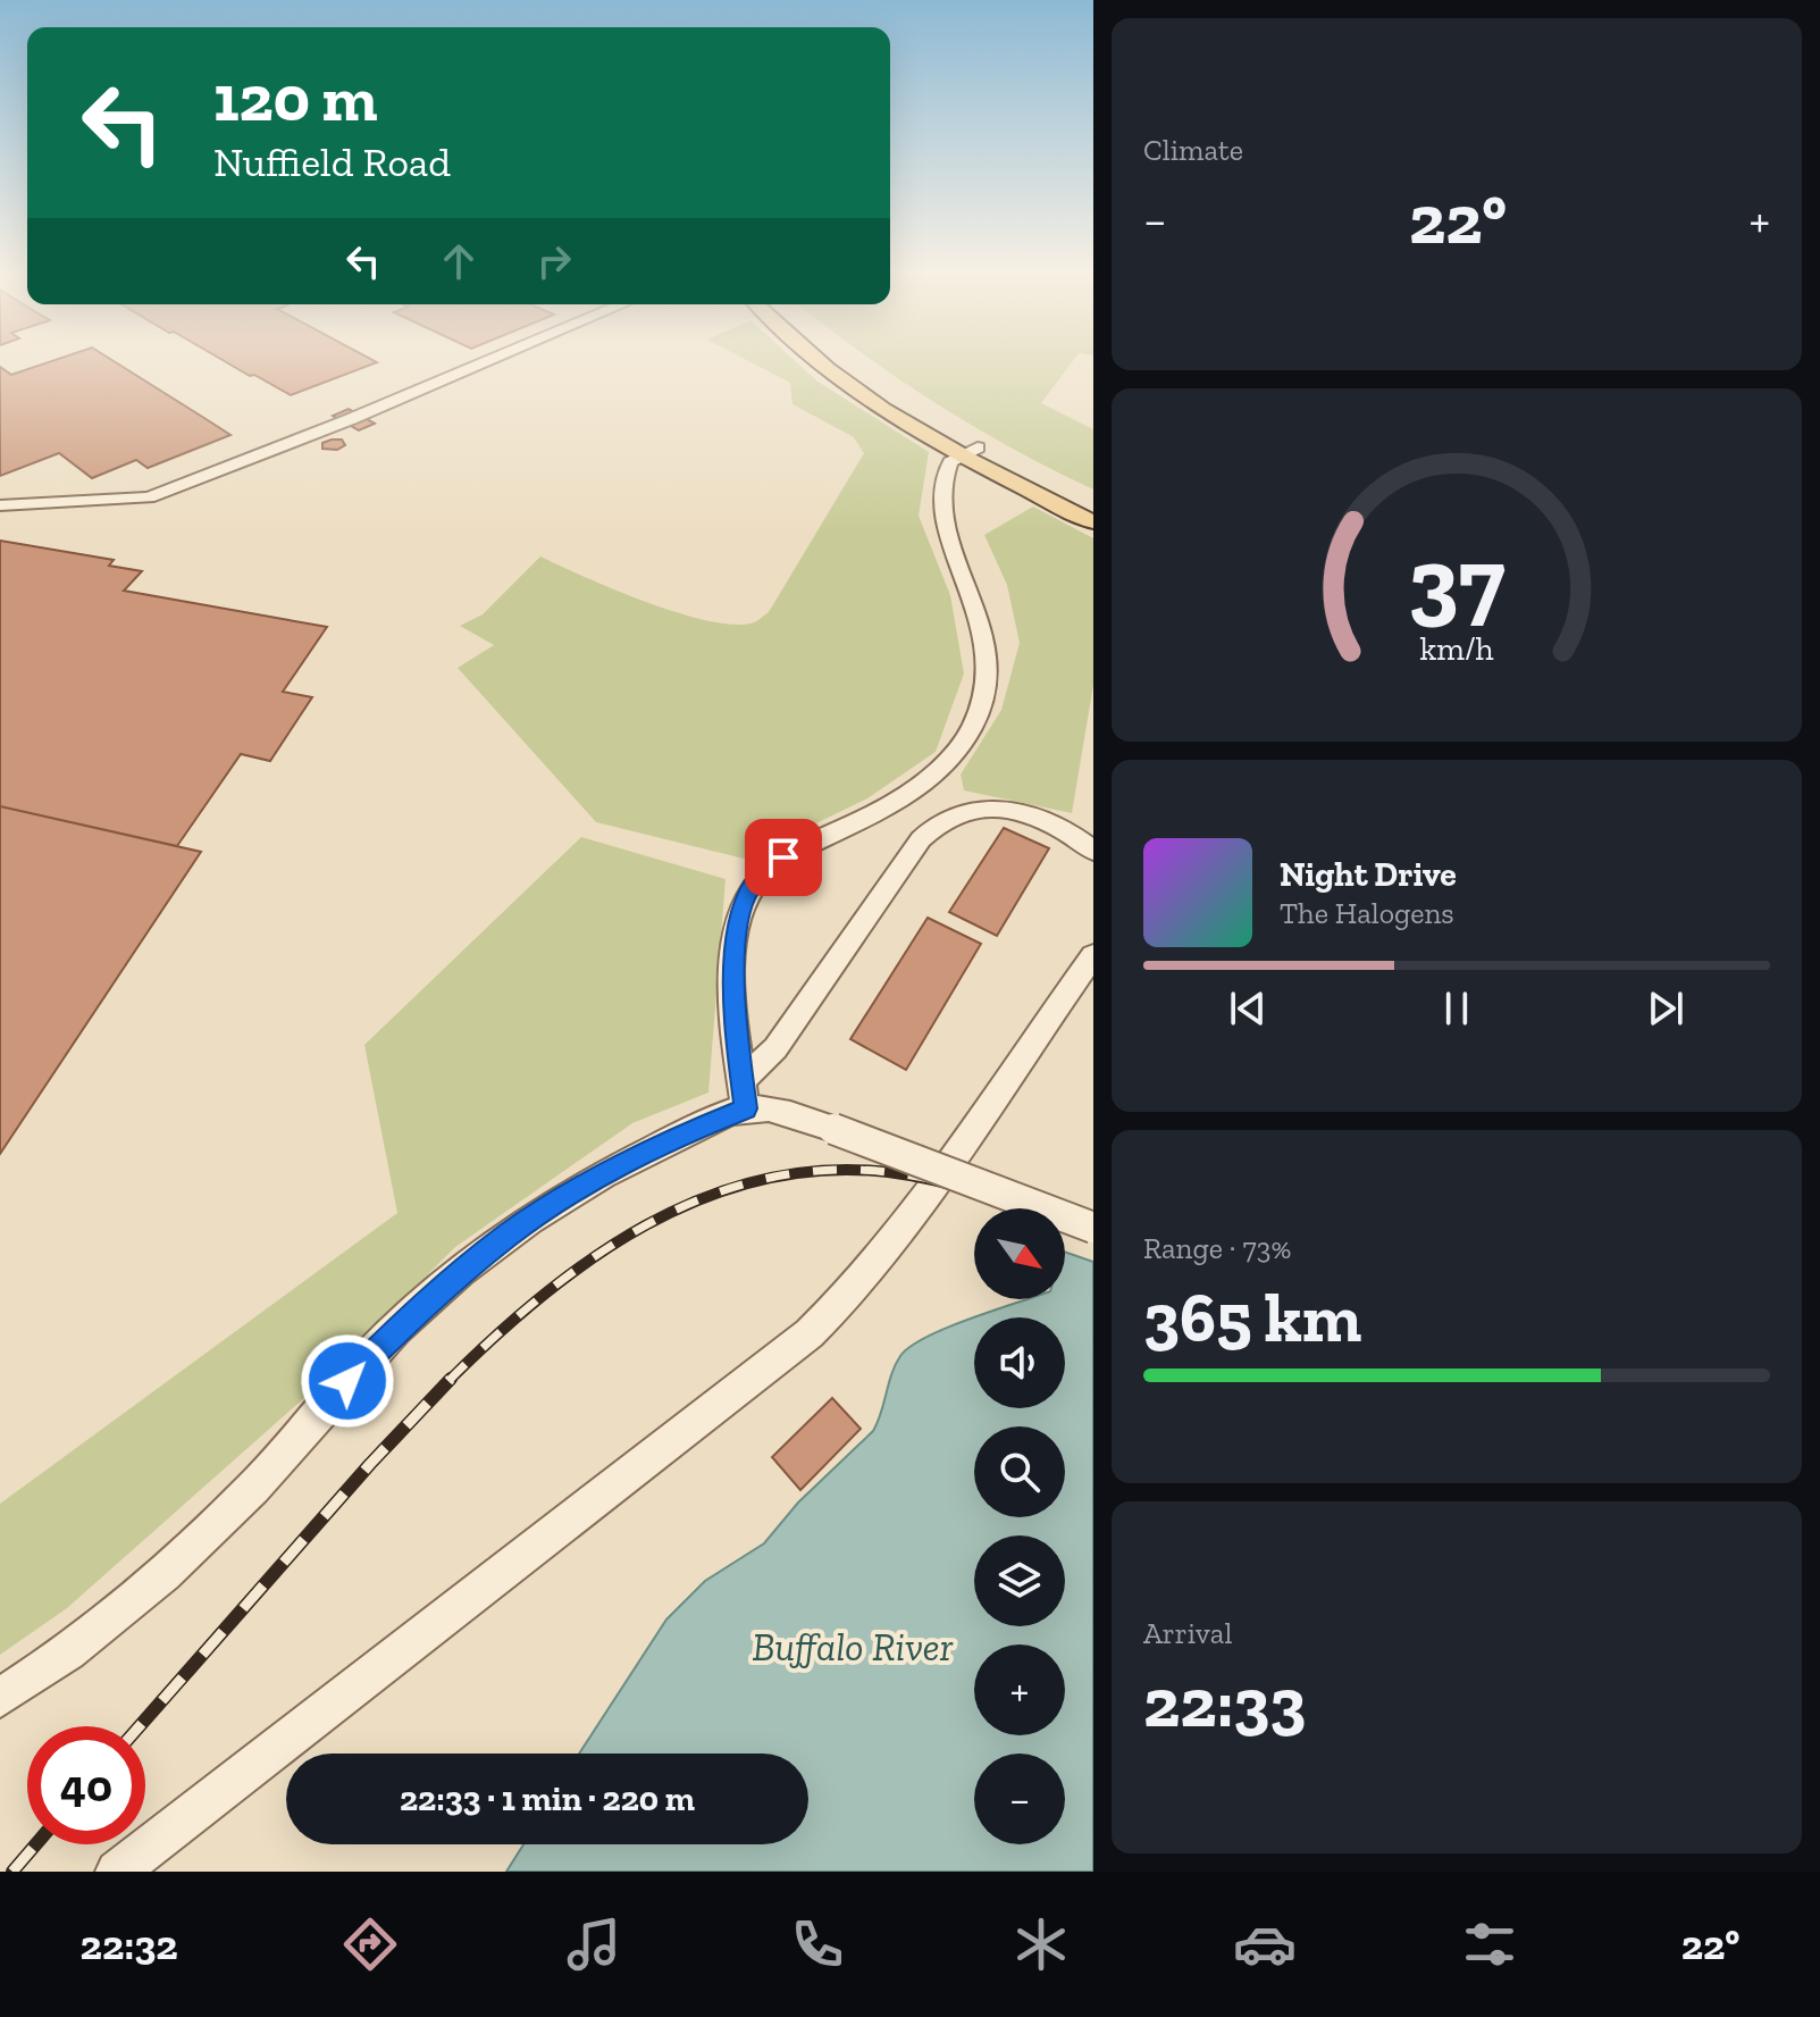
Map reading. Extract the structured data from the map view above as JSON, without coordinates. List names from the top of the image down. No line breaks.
{"water":["Buffalo River"],"north":"bottom right","page":{"tile":["Climate",["Range · 73%","365 km"],["Arrival","22:33"]],"turn":["120 m","Nuffield Road"],"heat":["−","22°","+"],"song":["Night Drive","The Halogens"],"map_buttons":["+","−"],"limit":"40","trip":"22:33 · 1 min · 220 m","tabs":["22:32","22°"],"gauge":["37","km/h"]}}
